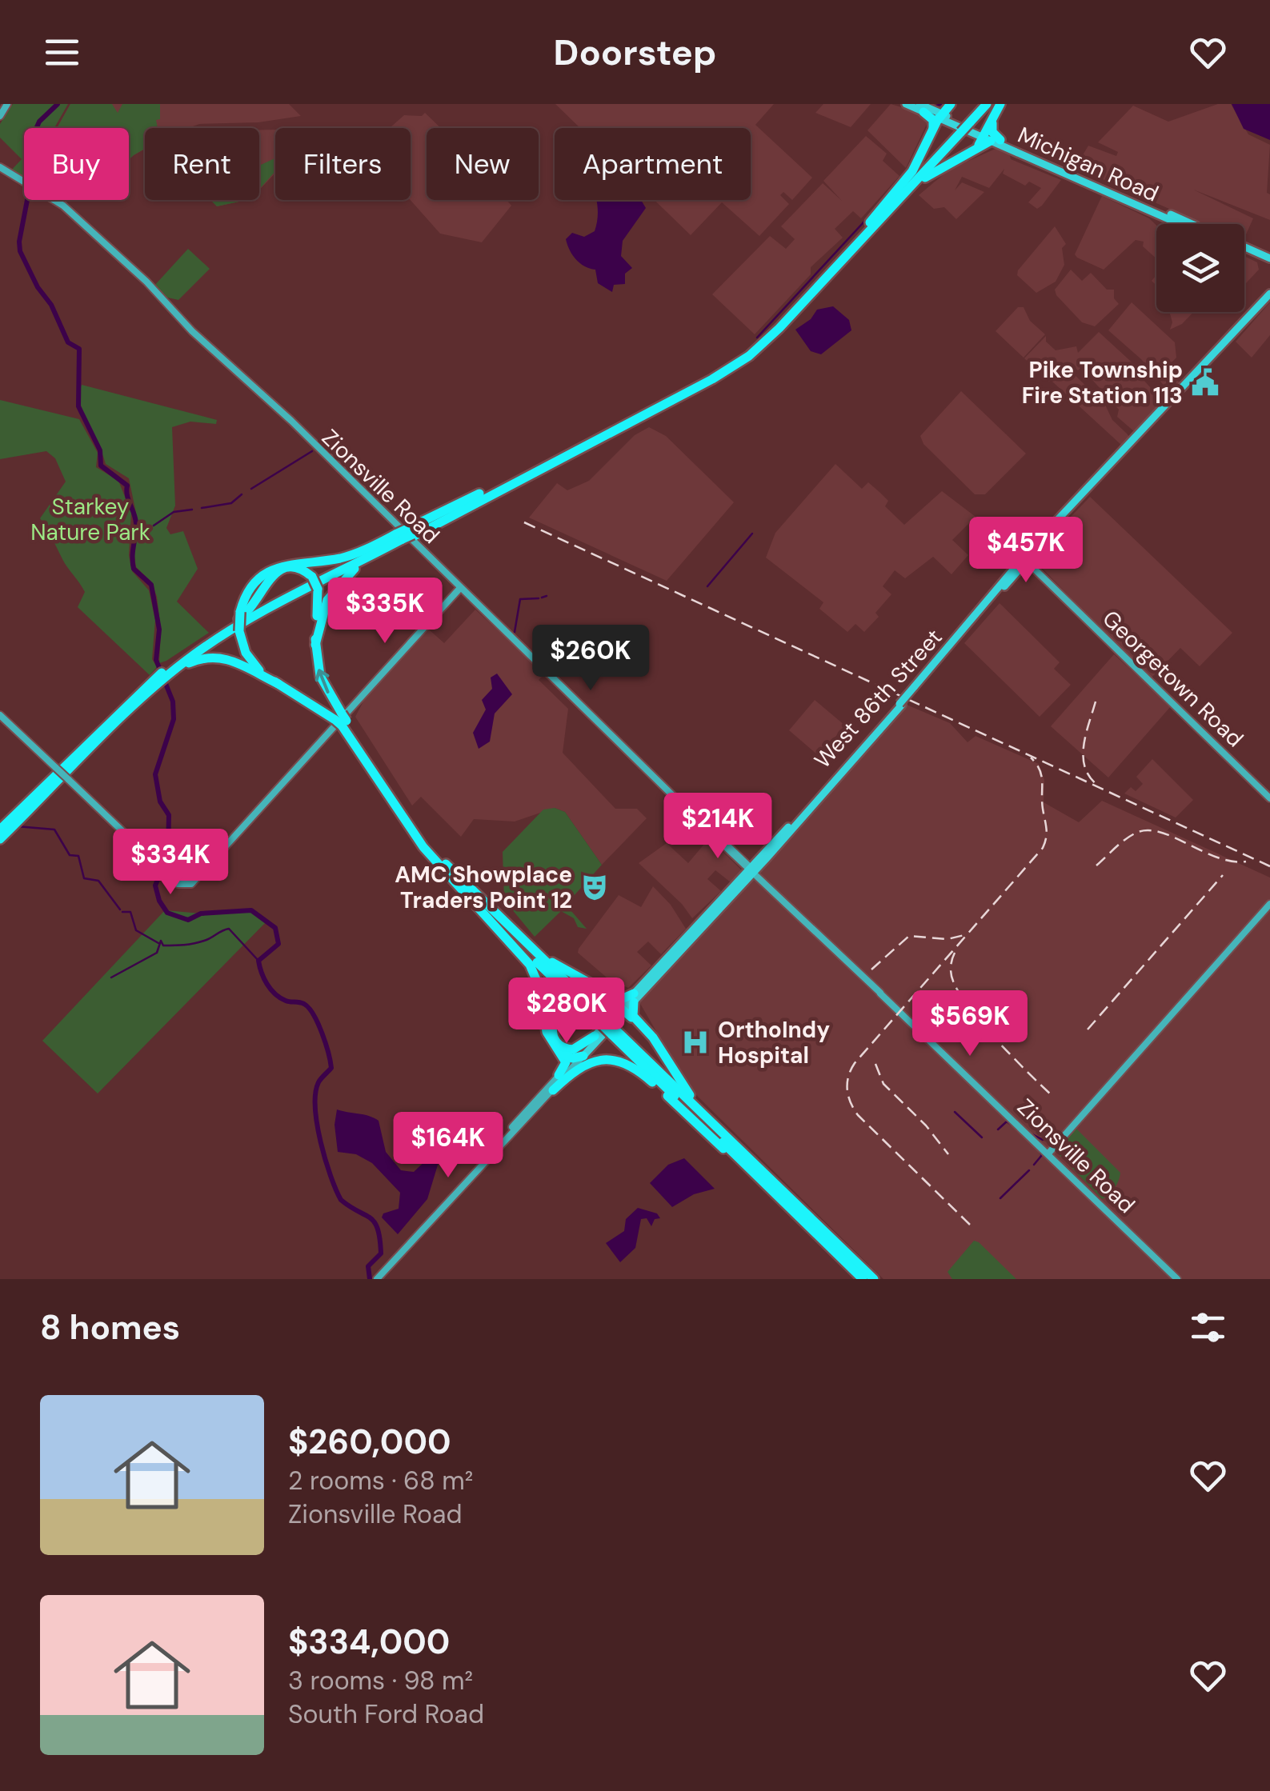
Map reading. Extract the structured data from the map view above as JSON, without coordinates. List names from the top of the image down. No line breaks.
{"streets":{"main road":["Michigan Road","Zionsville Road","Georgetown Road","West 86th Street"]},"crossings":[["Zionsville Road","West 86th Street"],["Georgetown Road","West 86th Street"]],"parks":["Starkey Nature Park"],"places":{"public building":["Pike Township Fire Station 113"],"theatre":["AMC Showplace Traders Point 12"],"hospital":["OrthoIndy Hospital"]},"page":{"header":"Doorstep","chip":["Buy","Rent","Filters","New","Apartment"],"price":["$457K","$335K","$260K","$214K","$334K","$280K","$569K","$164K"],"heading":"8 homes","list":[{"name":"$260,000","note":"2 rooms · 68 m² · Zionsville Road"},{"name":"$334,000","note":"3 rooms · 98 m² · South Ford Road"}]}}
